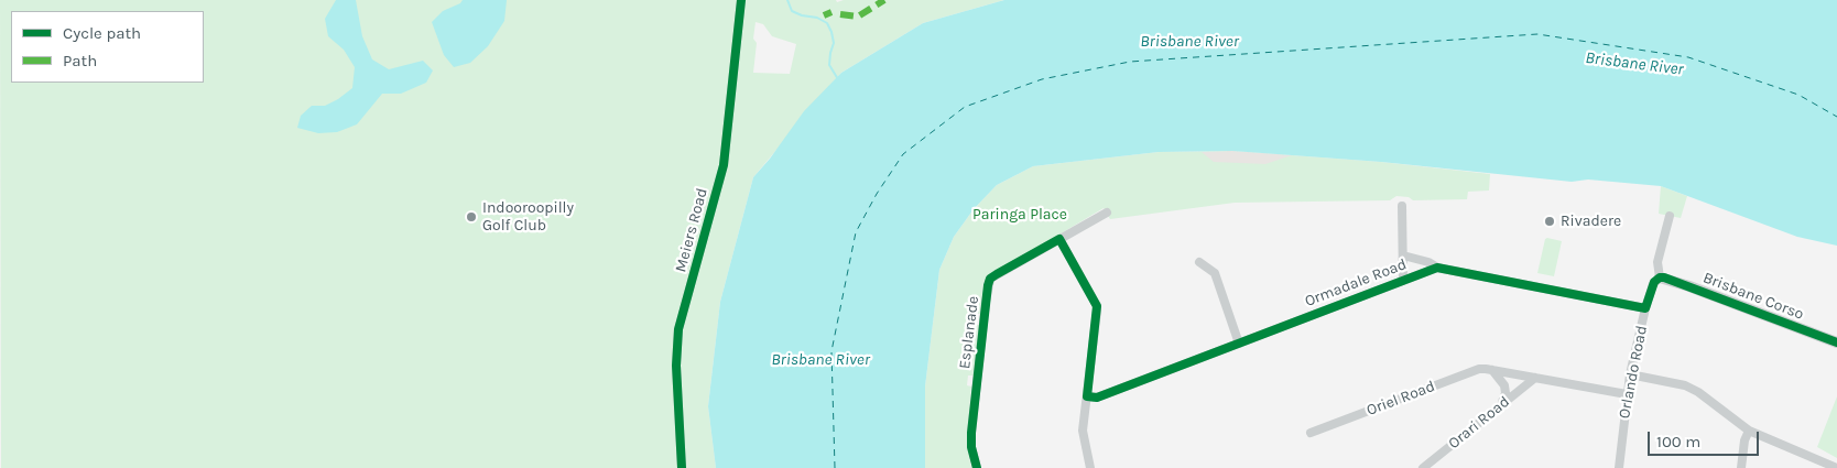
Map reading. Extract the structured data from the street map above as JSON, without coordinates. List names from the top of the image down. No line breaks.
{"streets":{"street":["Meiers Road","Ormadale Road","Brisbane Corso","Esplanade","Orlando Road","Oriel Road","Orari Road"]},"crossings":[["Ormadale Road","Orlando Road"],["Brisbane Corso","Orlando Road"],["Orlando Road","Oriel Road"],["Oriel Road","Orari Road"]],"water":["Brisbane River"],"parks":["Paringa Place"],"places":["Indooroopilly Golf Club","Rivadere"],"legend":["Cycle path","Path"],"scale_bar":"100 m"}
